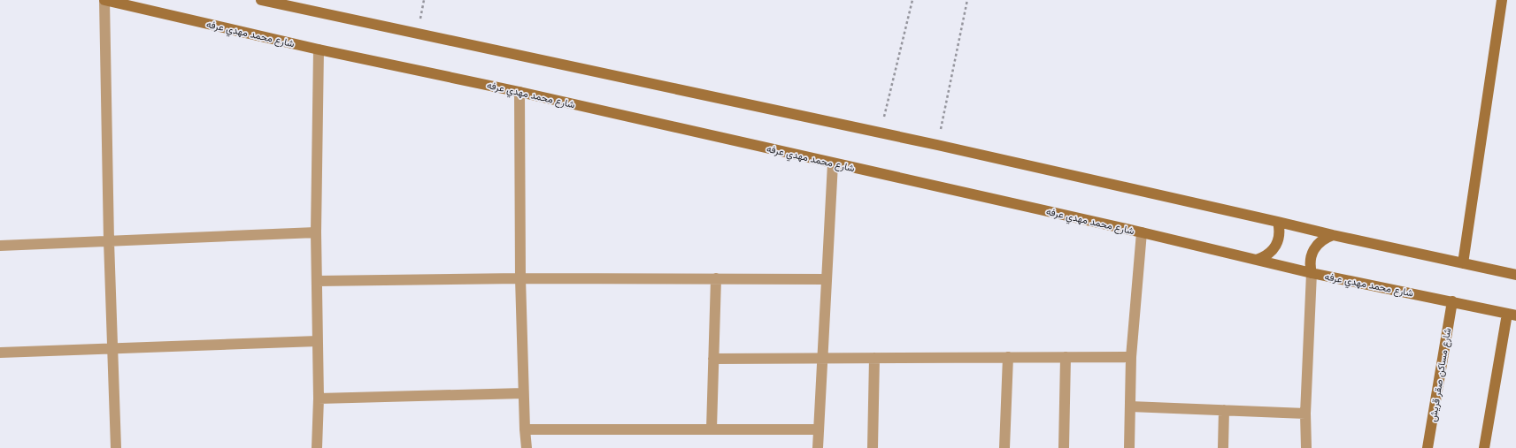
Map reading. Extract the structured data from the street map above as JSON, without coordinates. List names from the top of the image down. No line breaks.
{"streets":{"street":["شارع محمد مهدي عرفه","شارع مساكن صقر قريش"]},"crossings":[["شارع محمد مهدي عرفه","شارع مساكن صقر قريش"]]}
